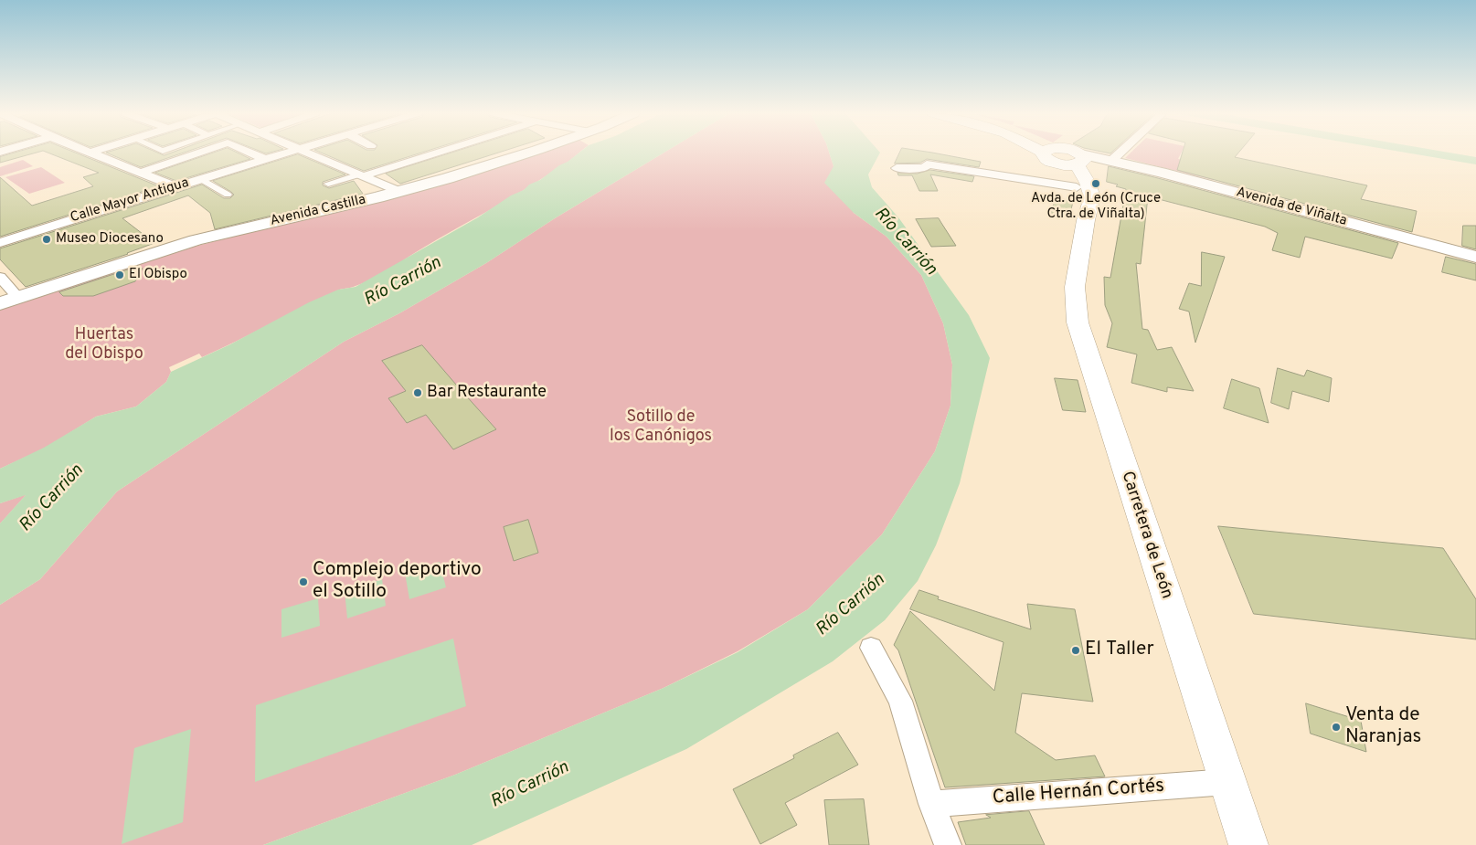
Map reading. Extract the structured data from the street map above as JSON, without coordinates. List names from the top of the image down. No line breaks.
{"streets":{"highway":["Carretera de León"],"main road":["Avenida de Viñalta","Avenida Castilla"],"street":["Calle Mayor Antigua","Calle Hernán Cortés"]},"crossings":[["Avenida de Viñalta","Carretera de León"],["Carretera de León","Calle Hernán Cortés"]],"water":["Río Carrión"],"parks":["Huertas del Obispo","Sotillo de los Canónigos"],"places":["Avda. de León (Cruce Ctra. de Viñalta)","Museo Diocesano","El Obispo","Bar Restaurante","Complejo deportivo el Sotillo","El Taller","Venta de Naranjas"]}
